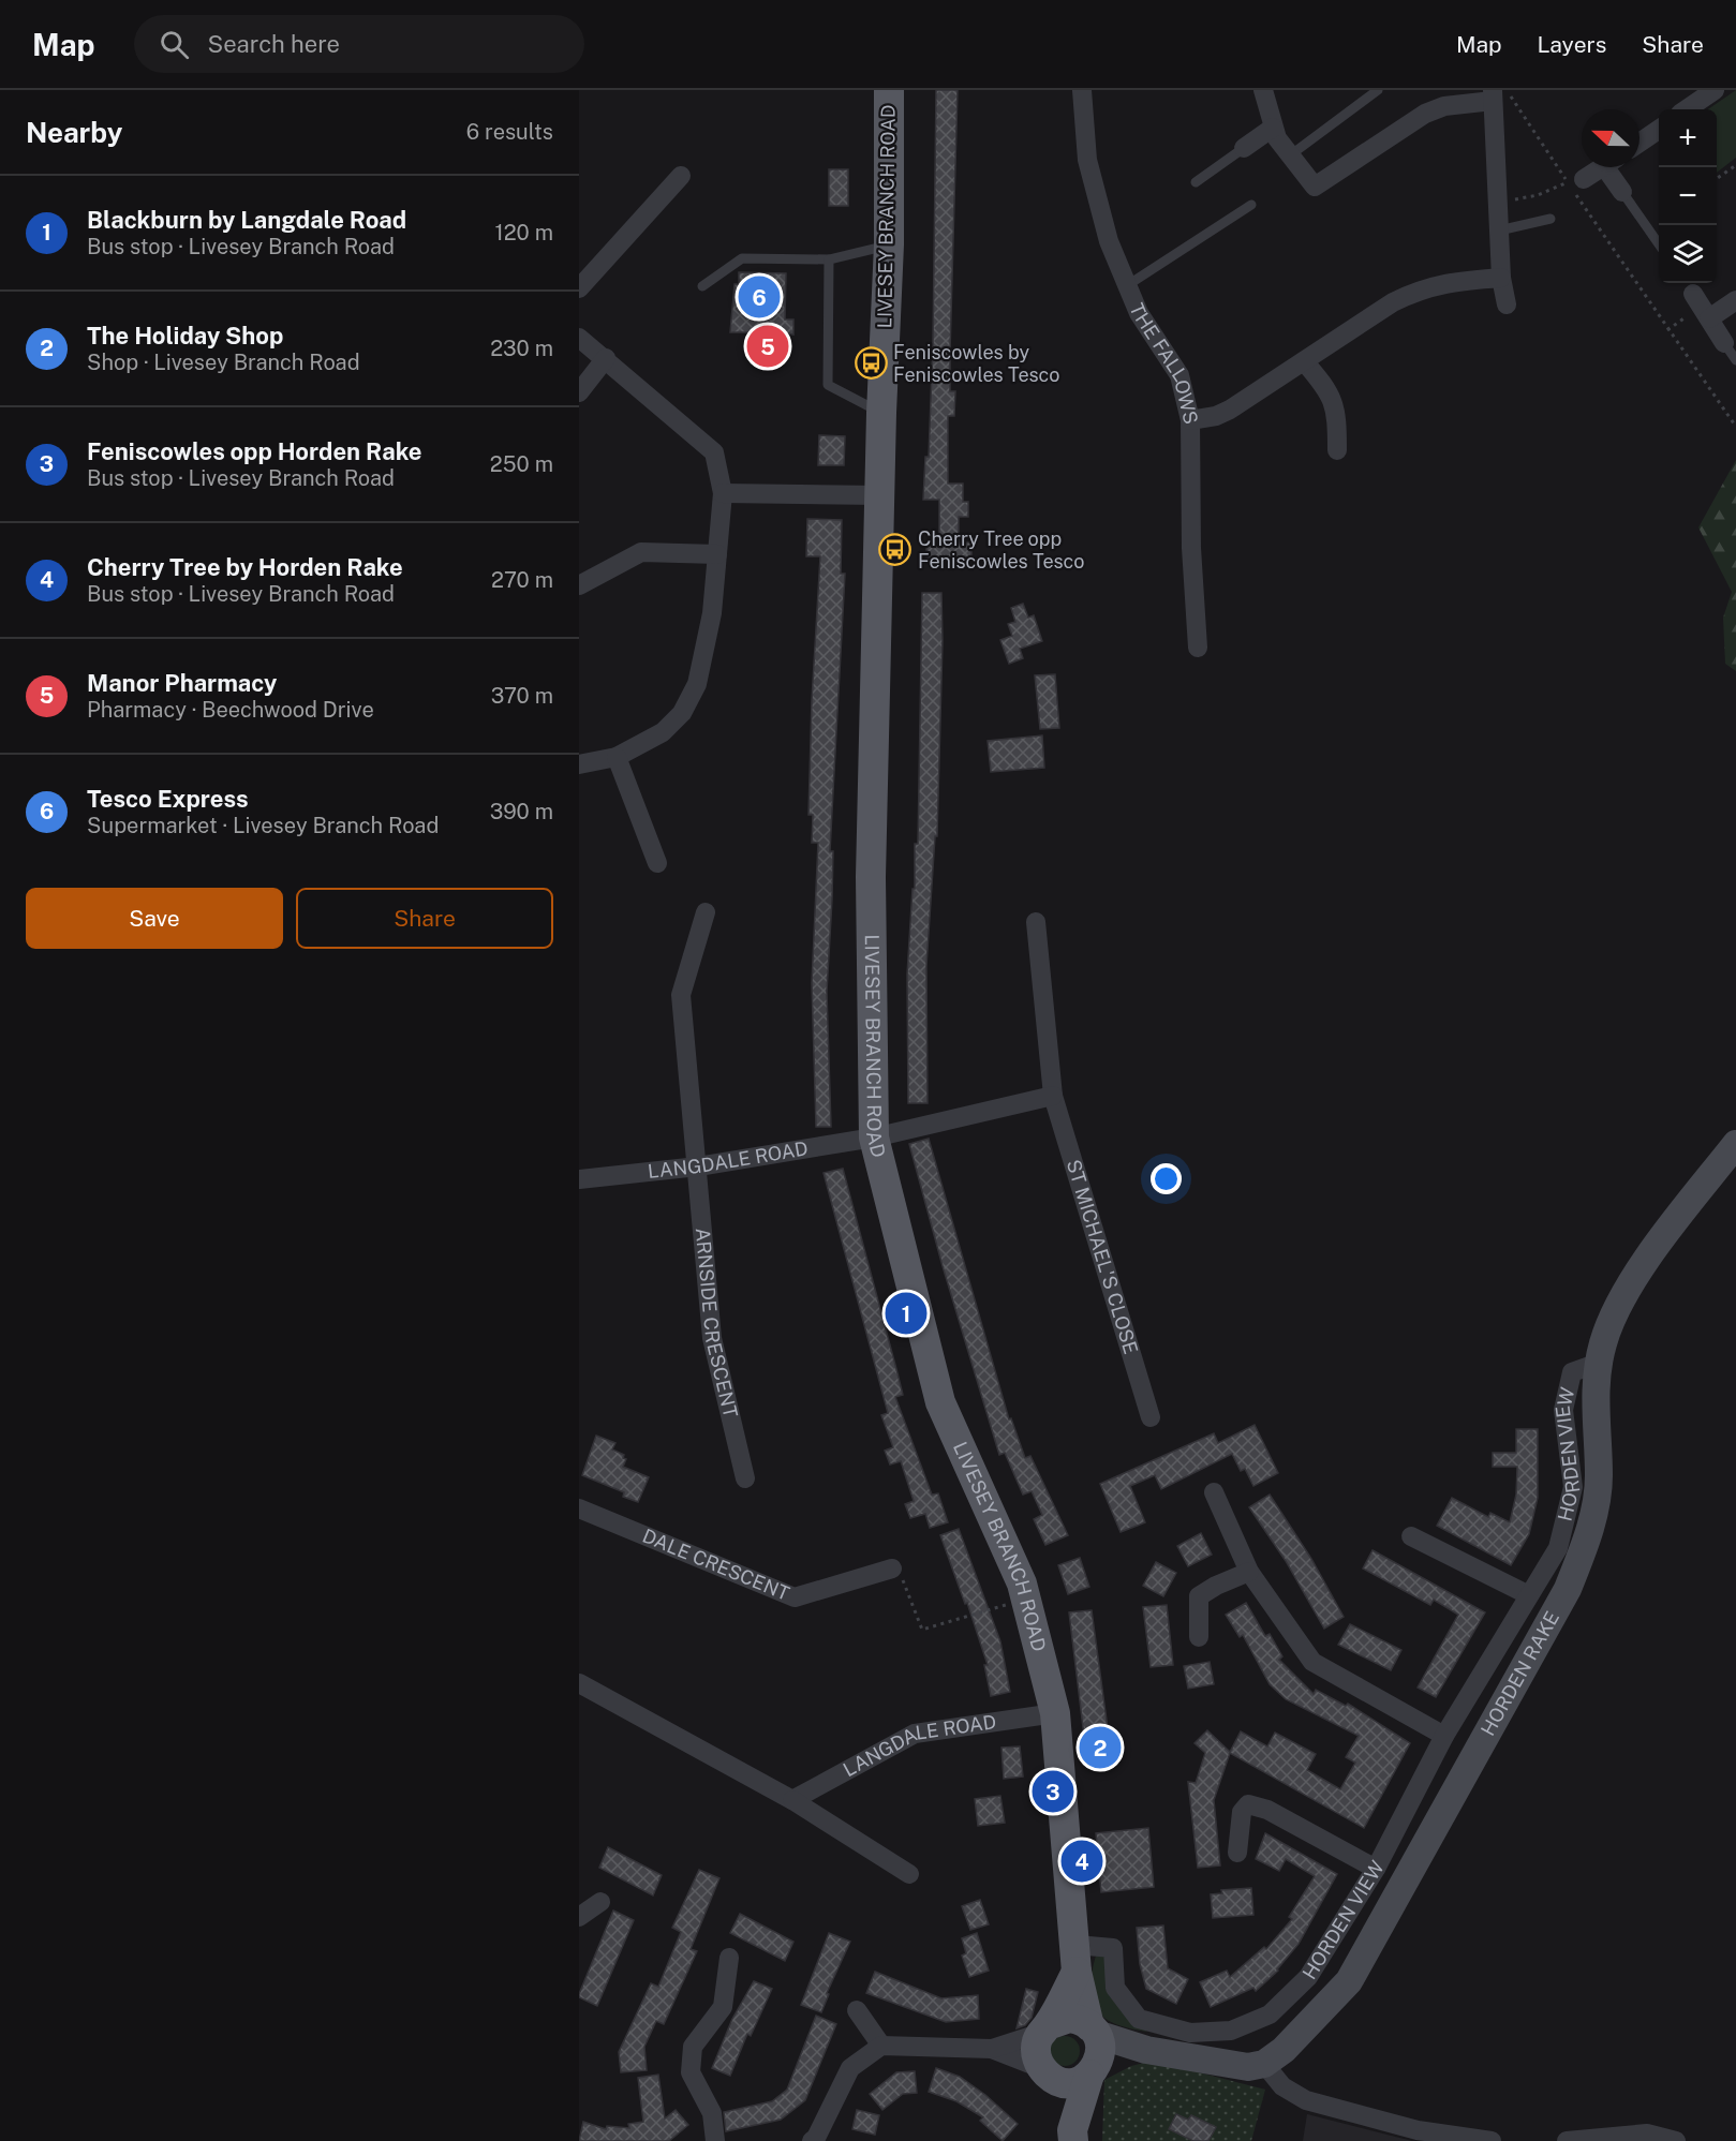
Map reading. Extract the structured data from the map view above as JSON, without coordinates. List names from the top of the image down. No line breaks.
{"streets":{"main road":["LIVESEY BRANCH ROAD"],"street":["THE FALLOWS","LANGDALE ROAD","ST MICHAEL'S CLOSE","ARNSIDE CRESCENT","HORDEN VIEW","DALE CRESCENT","HORDEN RAKE"]},"crossings":[["LIVESEY BRANCH ROAD","LANGDALE ROAD"],["LIVESEY BRANCH ROAD","HORDEN VIEW"],["LANGDALE ROAD","ARNSIDE CRESCENT"],["HORDEN VIEW","HORDEN RAKE"]],"places":{"bus stop":["Feniscowles by Feniscowles Tesco","Cherry Tree opp Feniscowles Tesco"]},"north":"left","page":{"header":"Map","search":"Search here","nav":["Map","Layers","Share"],"heading":["Nearby","6 results"],"map_buttons":["+","−"],"list":[{"mark":"1","name":"Blackburn by Langdale Road","note":"Bus stop · Livesey Branch Road","value":"120 m"},{"mark":"2","name":"The Holiday Shop","note":"Shop · Livesey Branch Road","value":"230 m"},{"mark":"3","name":"Feniscowles opp Horden Rake","note":"Bus stop · Livesey Branch Road","value":"250 m"},{"mark":"4","name":"Cherry Tree by Horden Rake","note":"Bus stop · Livesey Branch Road","value":"270 m"},{"mark":"5","name":"Manor Pharmacy","note":"Pharmacy · Beechwood Drive","value":"370 m"},{"mark":"6","name":"Tesco Express","note":"Supermarket · Livesey Branch Road","value":"390 m"}],"pins":["6","5","1","2","3","4"],"buttons":["Save","Share"]}}
